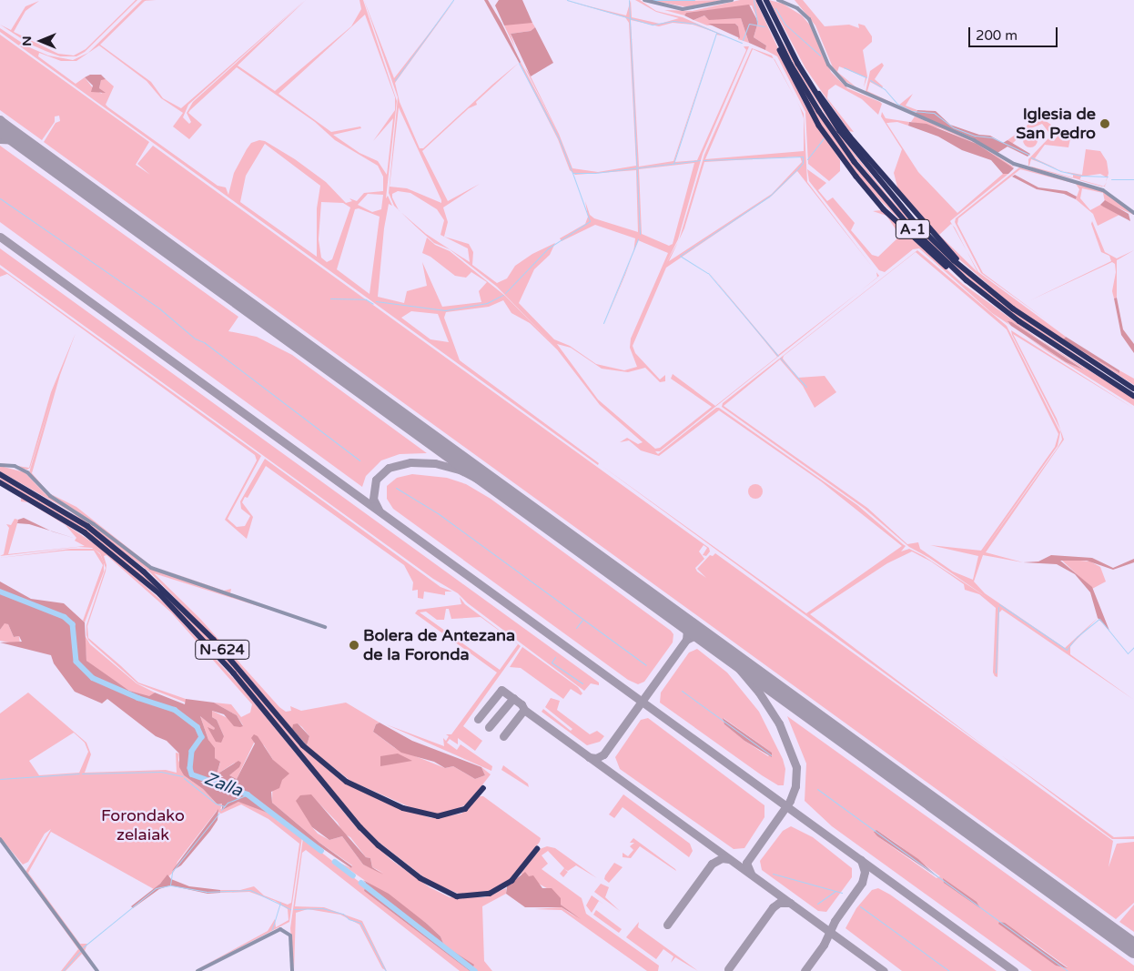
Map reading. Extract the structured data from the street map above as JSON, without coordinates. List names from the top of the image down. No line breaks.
{"streets":{"highway":["A-1","N-624"]},"water":["Zalla"],"parks":["Forondako zelaiak"],"places":["Iglesia de San Pedro","Bolera de Antezana de la Foronda"],"scale_bar":"200 m","north":"left"}
